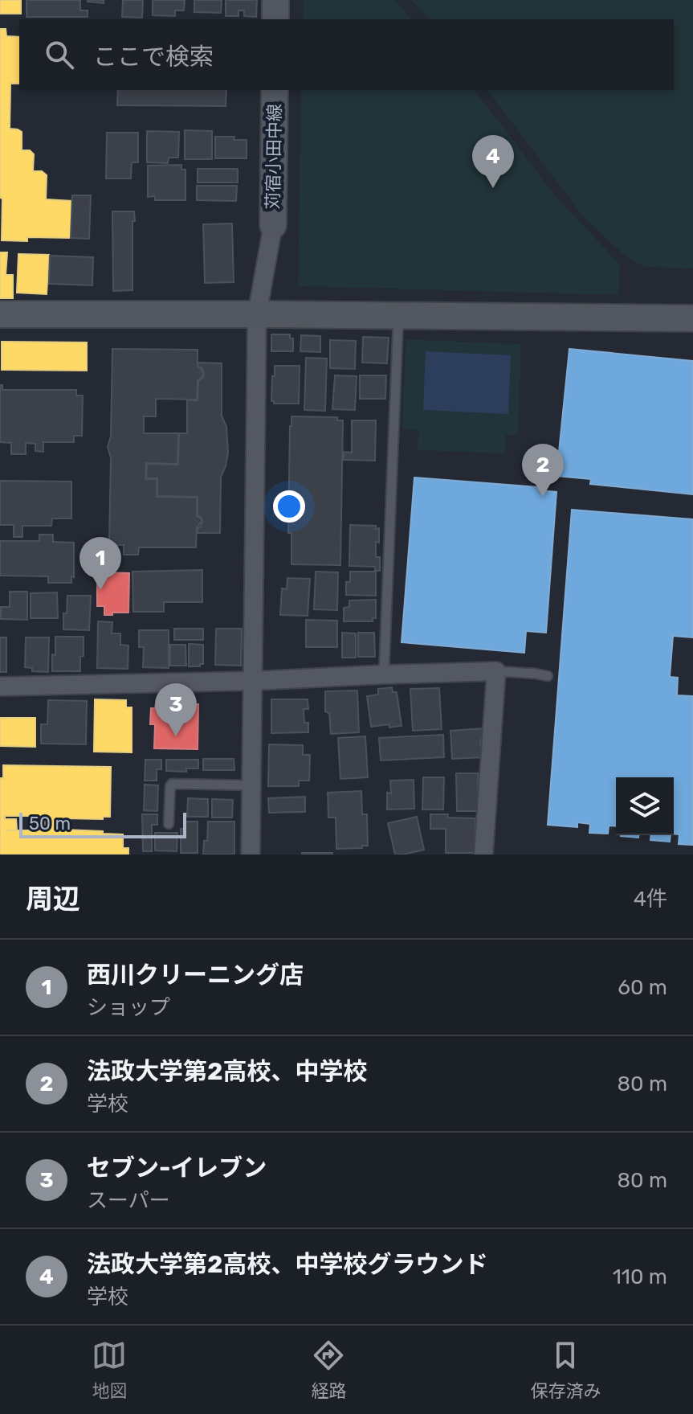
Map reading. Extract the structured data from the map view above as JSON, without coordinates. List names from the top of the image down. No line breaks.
{"streets":{"street":["苅宿小田中線"]},"scale_bar":"50 m","page":{"search":"ここで検索","pins":["4","2","1","3"],"scale":"50 m","heading":["周辺","4件"],"list":[{"mark":"1","name":"西川クリーニング店","note":"ショップ","value":"60 m"},{"mark":"2","name":"法政大学第2高校、中学校","note":"学校","value":"80 m"},{"mark":"3","name":"セブン-イレブン","note":"スーパー","value":"80 m"},{"mark":"4","name":"法政大学第2高校、中学校グラウンド","note":"学校","value":"110 m"}],"nav":["地図","経路","保存済み"]}}
